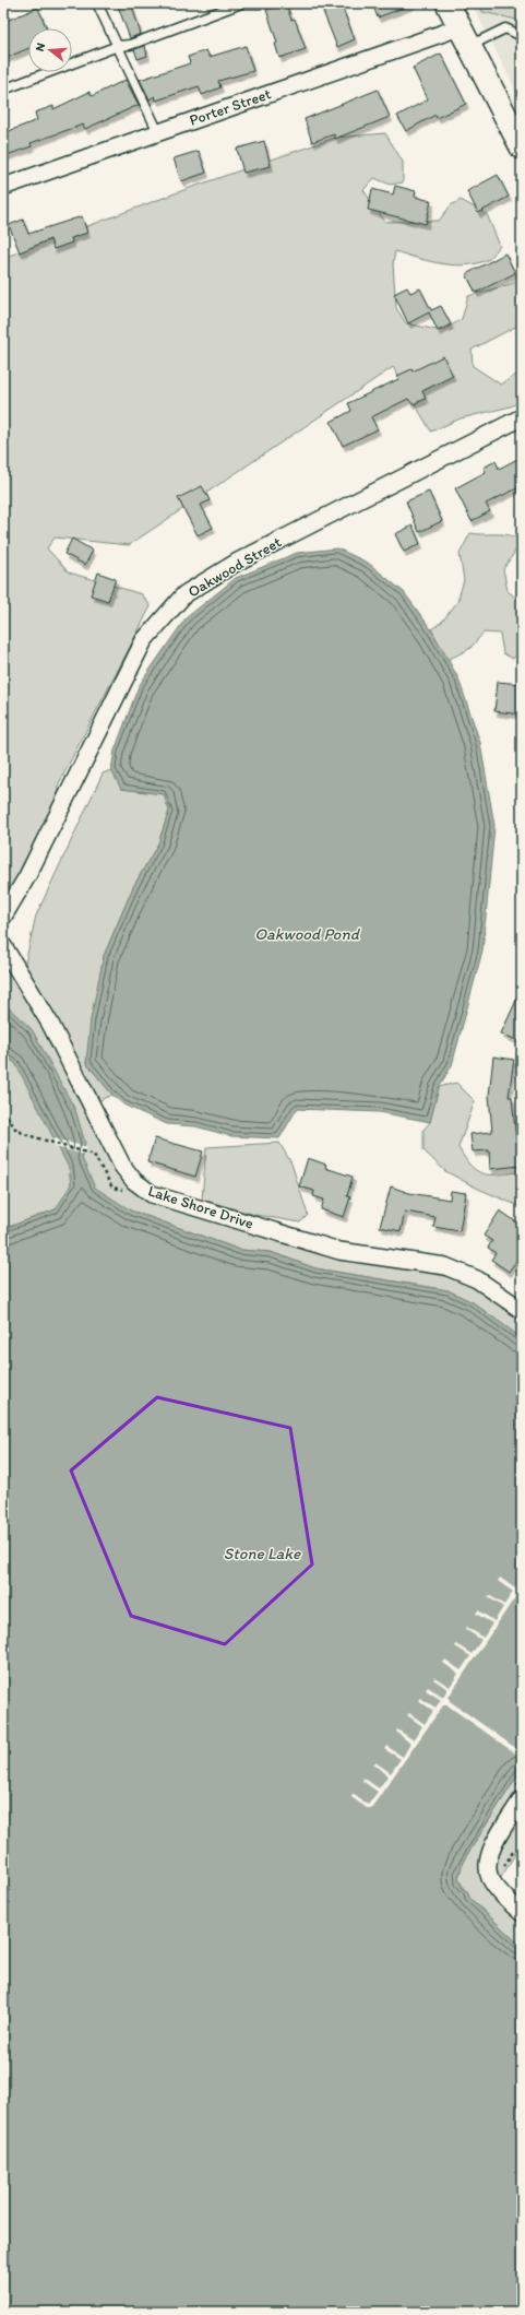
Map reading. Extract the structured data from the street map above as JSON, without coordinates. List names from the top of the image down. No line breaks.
{"streets":{"street":["Porter Street","Oakwood Street","Lake Shore Drive"]},"water":["Oakwood Pond","Stone Lake"],"north":"left"}
